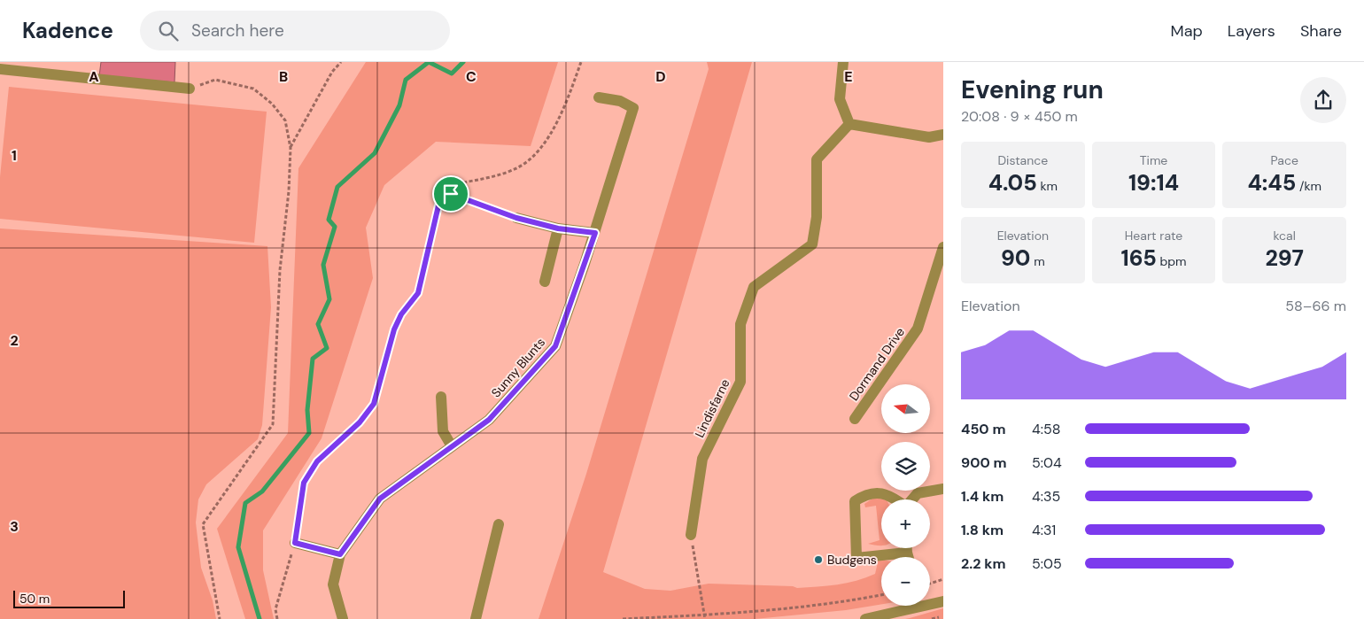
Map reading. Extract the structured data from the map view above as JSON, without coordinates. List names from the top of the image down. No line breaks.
{"streets":{"street":["Dormand Drive","Sunny Blunts","Lindisfarne"]},"places":["Budgens"],"scale_bar":"50 m","north":"left","page":{"header":"Kadence","search":"Search here","nav":["Map","Layers","Share"],"heading":["Evening run","20:08 · 9 × 450 m"],"stats":[["Distance","4.05 km"],["Time","19:14"],["Pace","4:45 /km"],["Elevation","90 m"],["Heart rate","165 bpm"],["kcal","297"]],"chart":["Elevation","58–66 m"],"map_buttons":["+","−"],"list":[{"name":"450 m","note":"4:58"},{"name":"900 m","note":"5:04"},{"name":"1.4 km","note":"4:35"},{"name":"1.8 km","note":"4:31"},{"name":"2.2 km","note":"5:05"}],"scale":"50 m"},"grid":{"columns":["A","B","C","D","E"],"rows":["1","2","3"]}}
